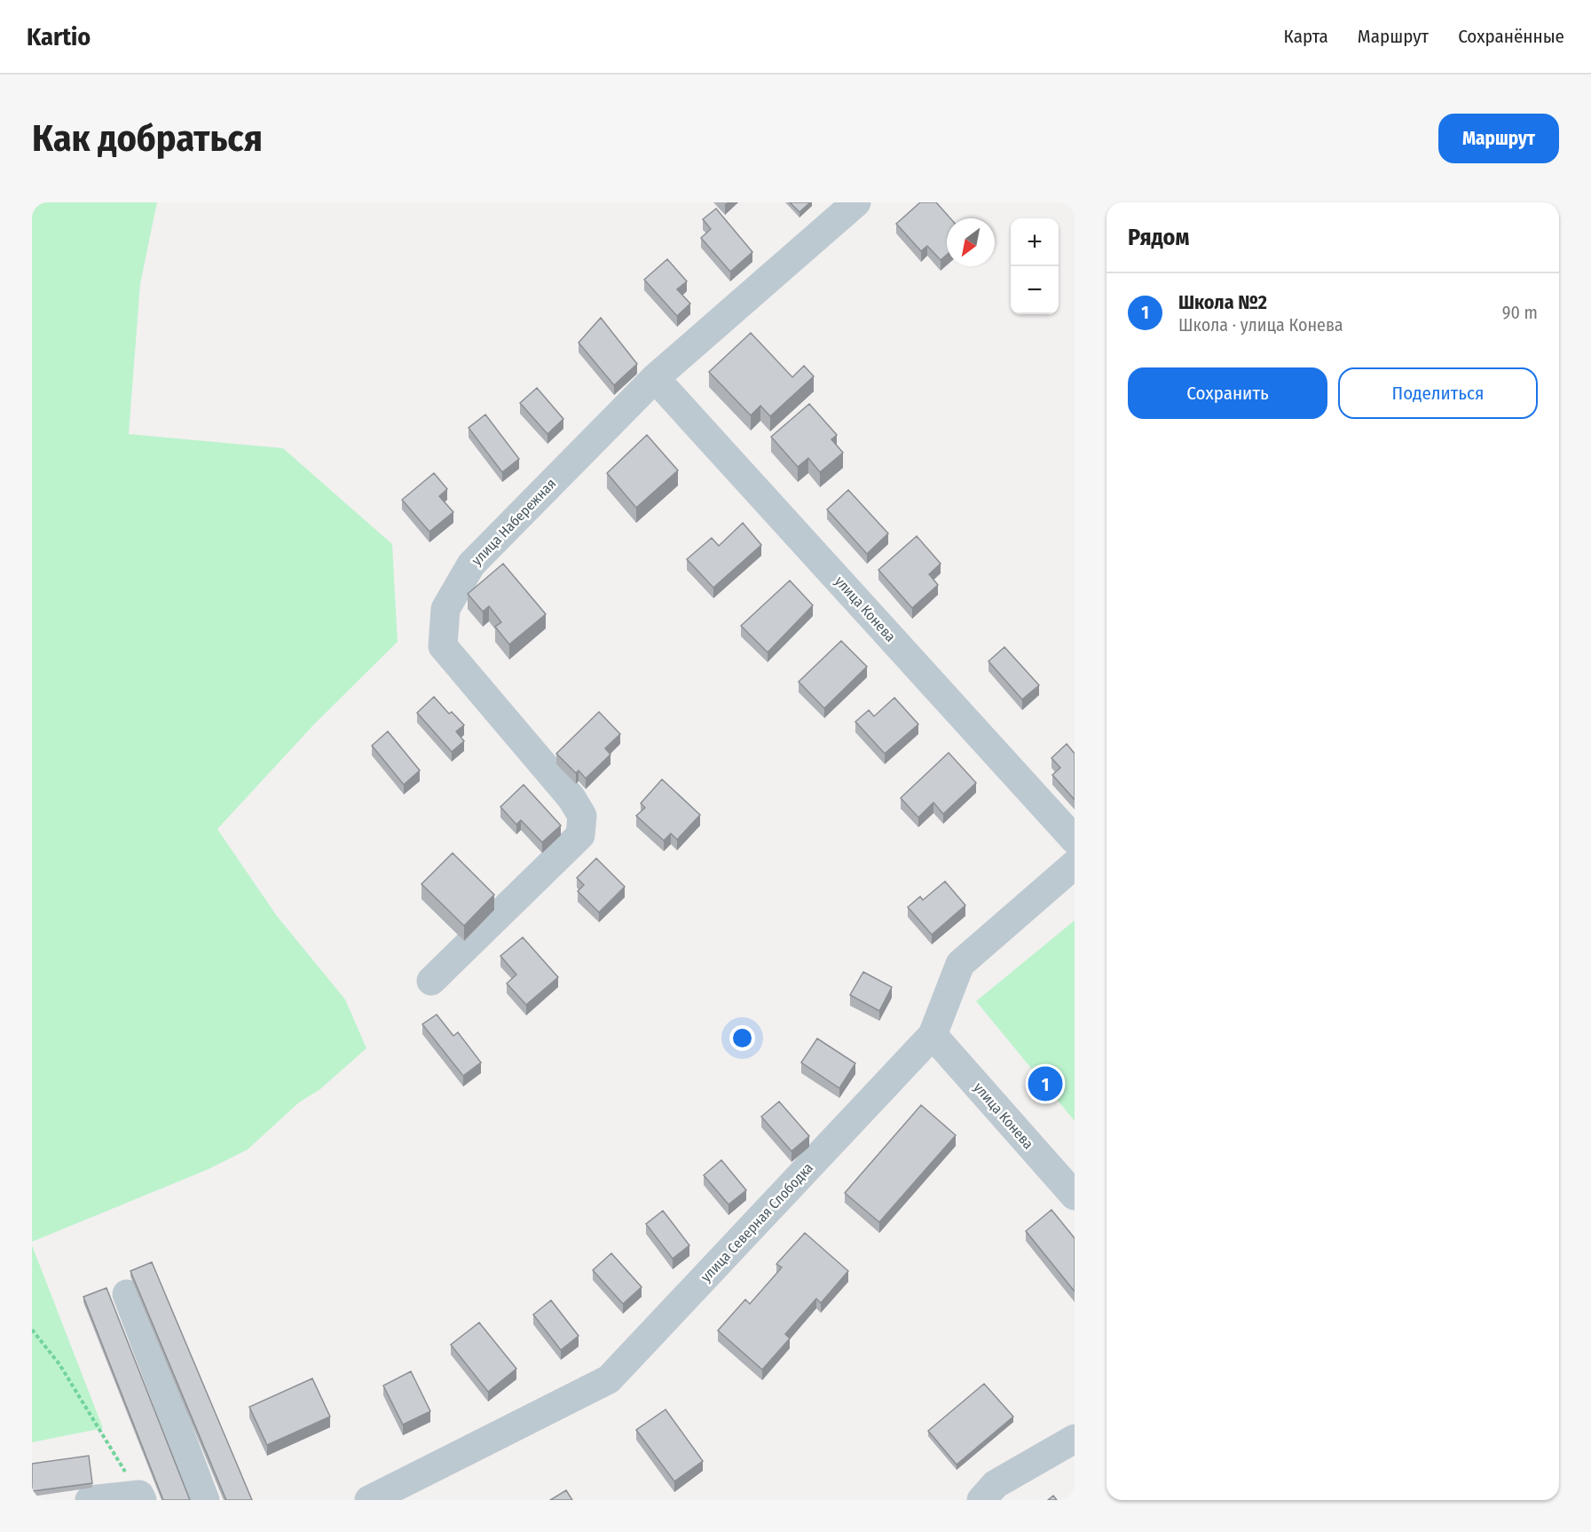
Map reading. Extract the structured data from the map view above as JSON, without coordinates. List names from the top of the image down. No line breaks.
{"streets":{"street":["улица Набережная","улица Конева","улица Северная Слободка"]},"crossings":[["улица Набережная","улица Конева"],["улица Конева","улица Северная Слободка"]],"north":"bottom left","page":{"header":"Kartio","nav":["Карта","Маршрут","Сохранённые"],"buttons":["Маршрут",["Сохранить","Поделиться"]],"title":"Как добраться","heading":"Рядом","map_buttons":["+","−"],"list":[{"mark":"1","name":"Школа №2","note":"Школа · улица Конева","value":"90 m"}],"pins":"1"}}
